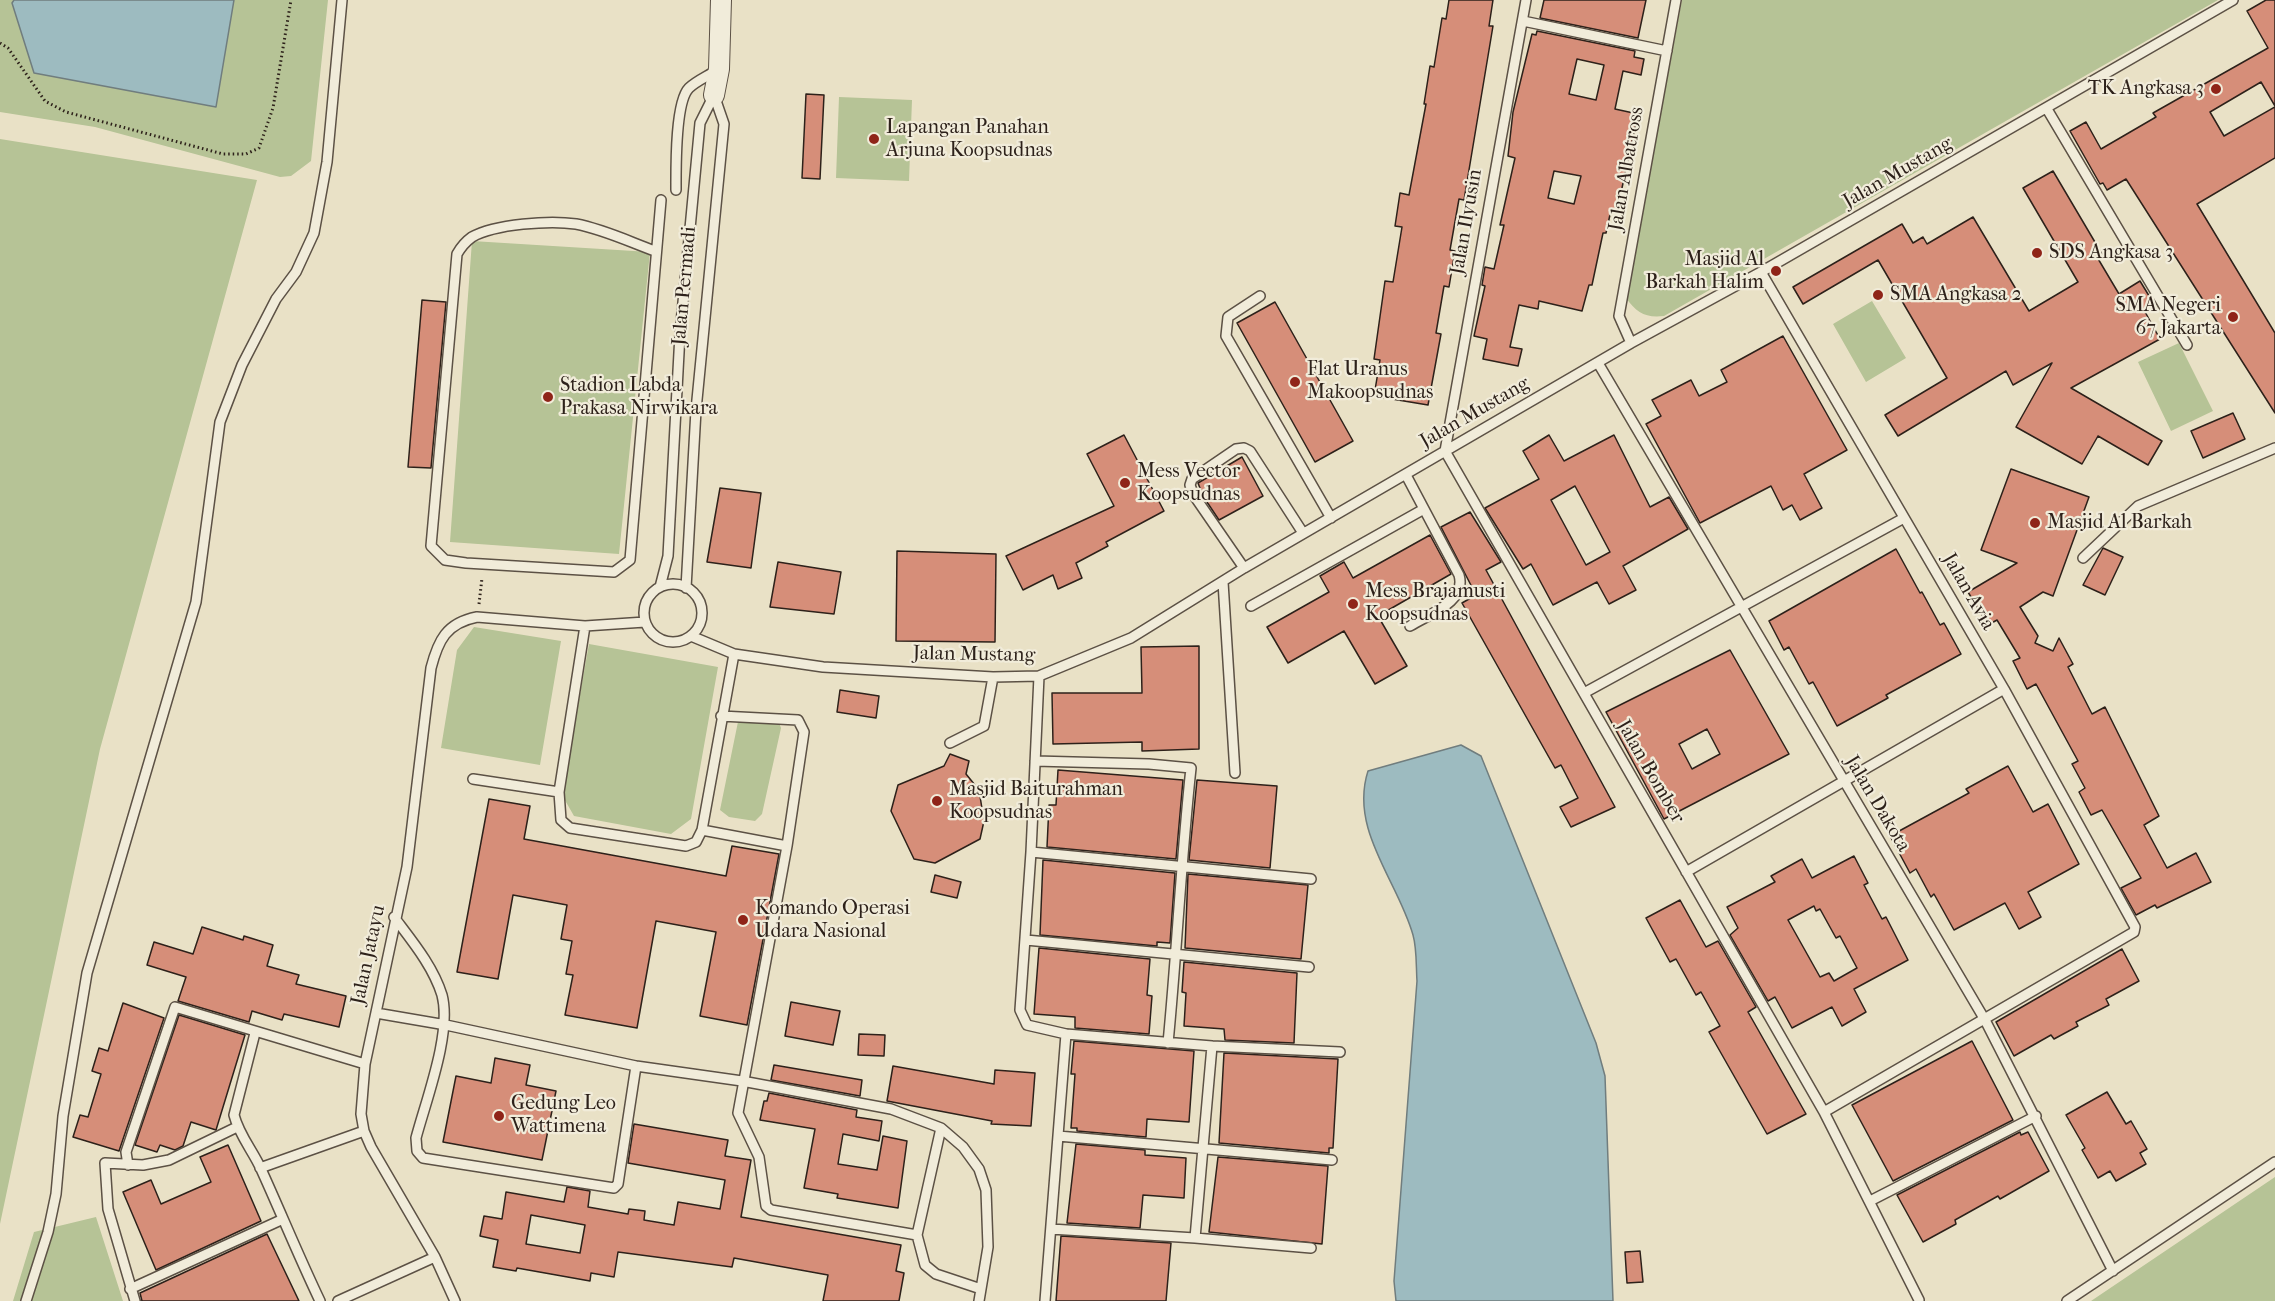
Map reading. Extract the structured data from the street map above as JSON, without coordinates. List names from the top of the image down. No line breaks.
{"streets":{"street":["Jalan Permadi"],"lane":["Jalan Albatross","Jalan Mustang","Jalan Ilyusin","Jalan Avia","Jalan Bomber","Jalan Dakota","Jalan Jatayu"]},"crossings":[["Jalan Albatross","Jalan Mustang"],["Jalan Mustang","Jalan Ilyusin"],["Jalan Mustang","Jalan Permadi"],["Jalan Mustang","Jalan Avia"],["Jalan Mustang","Jalan Bomber"],["Jalan Mustang","Jalan Dakota"],["Jalan Ilyusin","Jalan Bomber"],["Jalan Avia","Jalan Dakota"]],"places":["TK Angkasa 3","Lapangan Panahan Arjuna Koopsudnas","SDS Angkasa 3","Masjid Al Barkah Halim","SMA Angkasa 2","SMA Negeri 67 Jakarta","Flat Uranus Makoopsudnas","Stadion Labda Prakasa Nirwikara","Mess Vector Koopsudnas","Masjid Al Barkah","Mess Brajamusti Koopsudnas","Masjid Baiturahman Koopsudnas","Komando Operasi Udara Nasional","Gedung Leo Wattimena"]}
